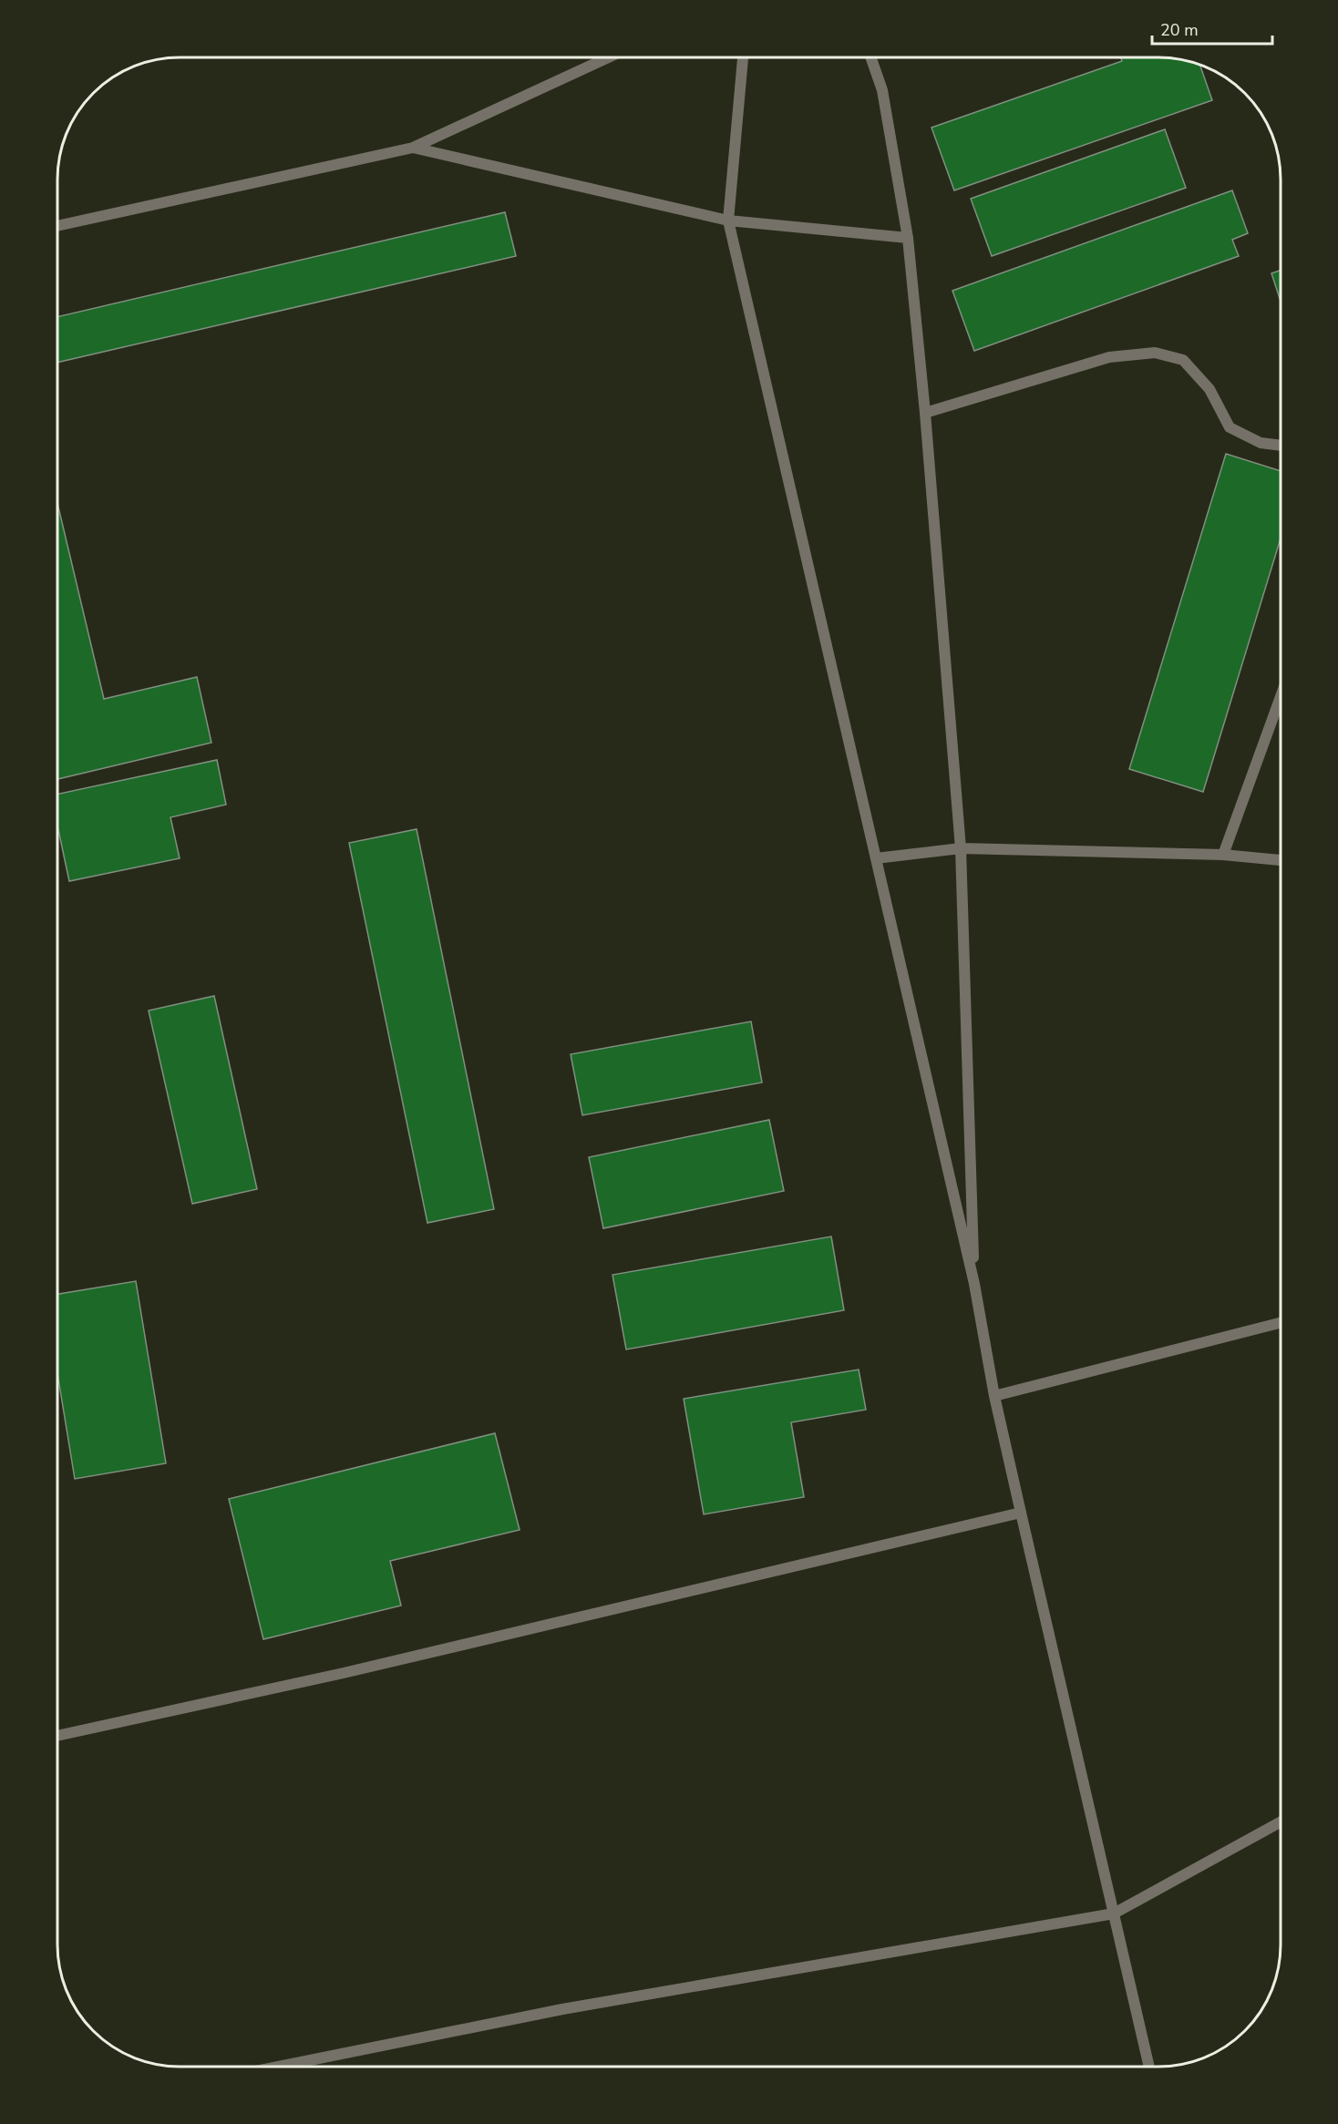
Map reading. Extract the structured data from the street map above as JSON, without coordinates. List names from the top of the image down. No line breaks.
{"scale_bar":"20 m"}
